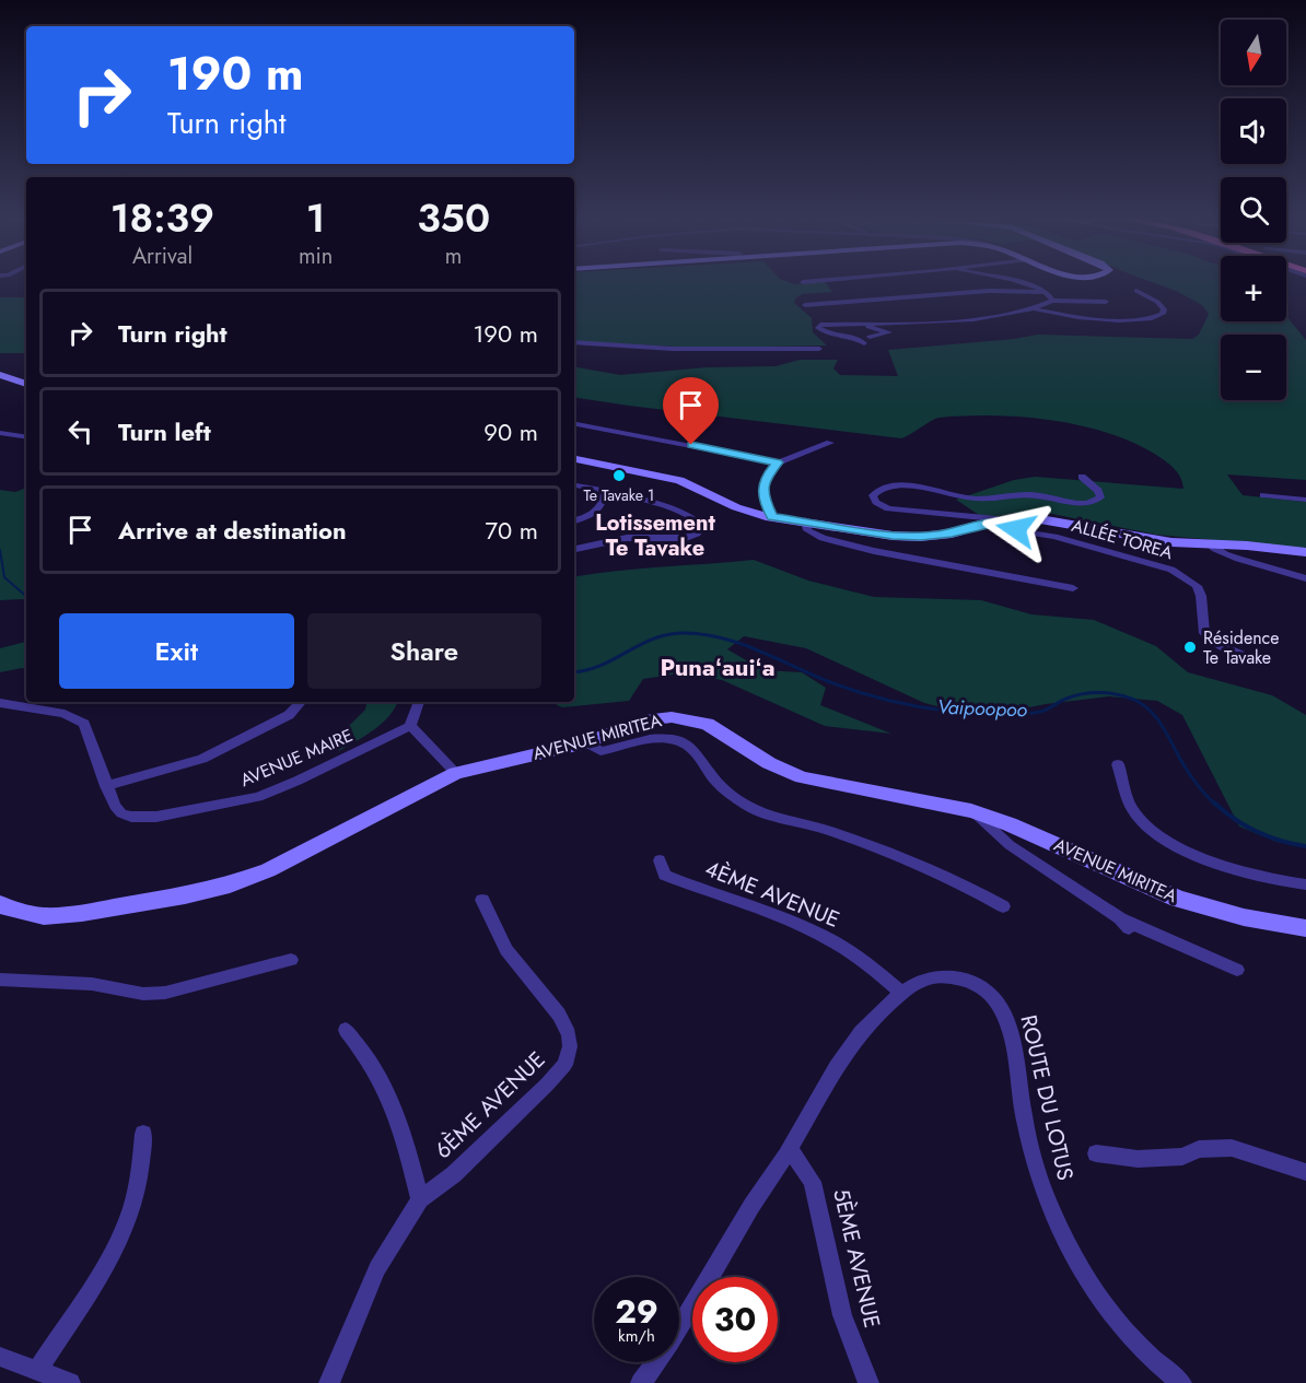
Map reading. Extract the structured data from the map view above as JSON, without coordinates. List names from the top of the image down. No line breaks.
{"streets":{"main road":["AVENUE MIRITEA"],"street":["ALLÉE TOREA","AVENUE MAIRE","4ÈME AVENUE","ROUTE DU LOTUS","6ÈME AVENUE","5ÈME AVENUE"]},"crossings":[["4ÈME AVENUE","ROUTE DU LOTUS"],["ROUTE DU LOTUS","5ÈME AVENUE"]],"districts":["Lotissement Te Tavake","Punaʻauiʻa"],"water":["Vaipoopoo"],"places":["Te Tavake 1","Résidence Te Tavake"],"north":"bottom","page":{"map_buttons":["+","−"],"turn":["190 m","Turn right"],"eta":["18:39","Arrival","1","min","350","m"],"list":[{"name":"Turn right","value":"190 m"},{"name":"Turn left","value":"90 m"},{"name":"Arrive at destination","value":"70 m"}],"buttons":["Exit","Share"],"speed":"29 km/h","limit":"30"}}
